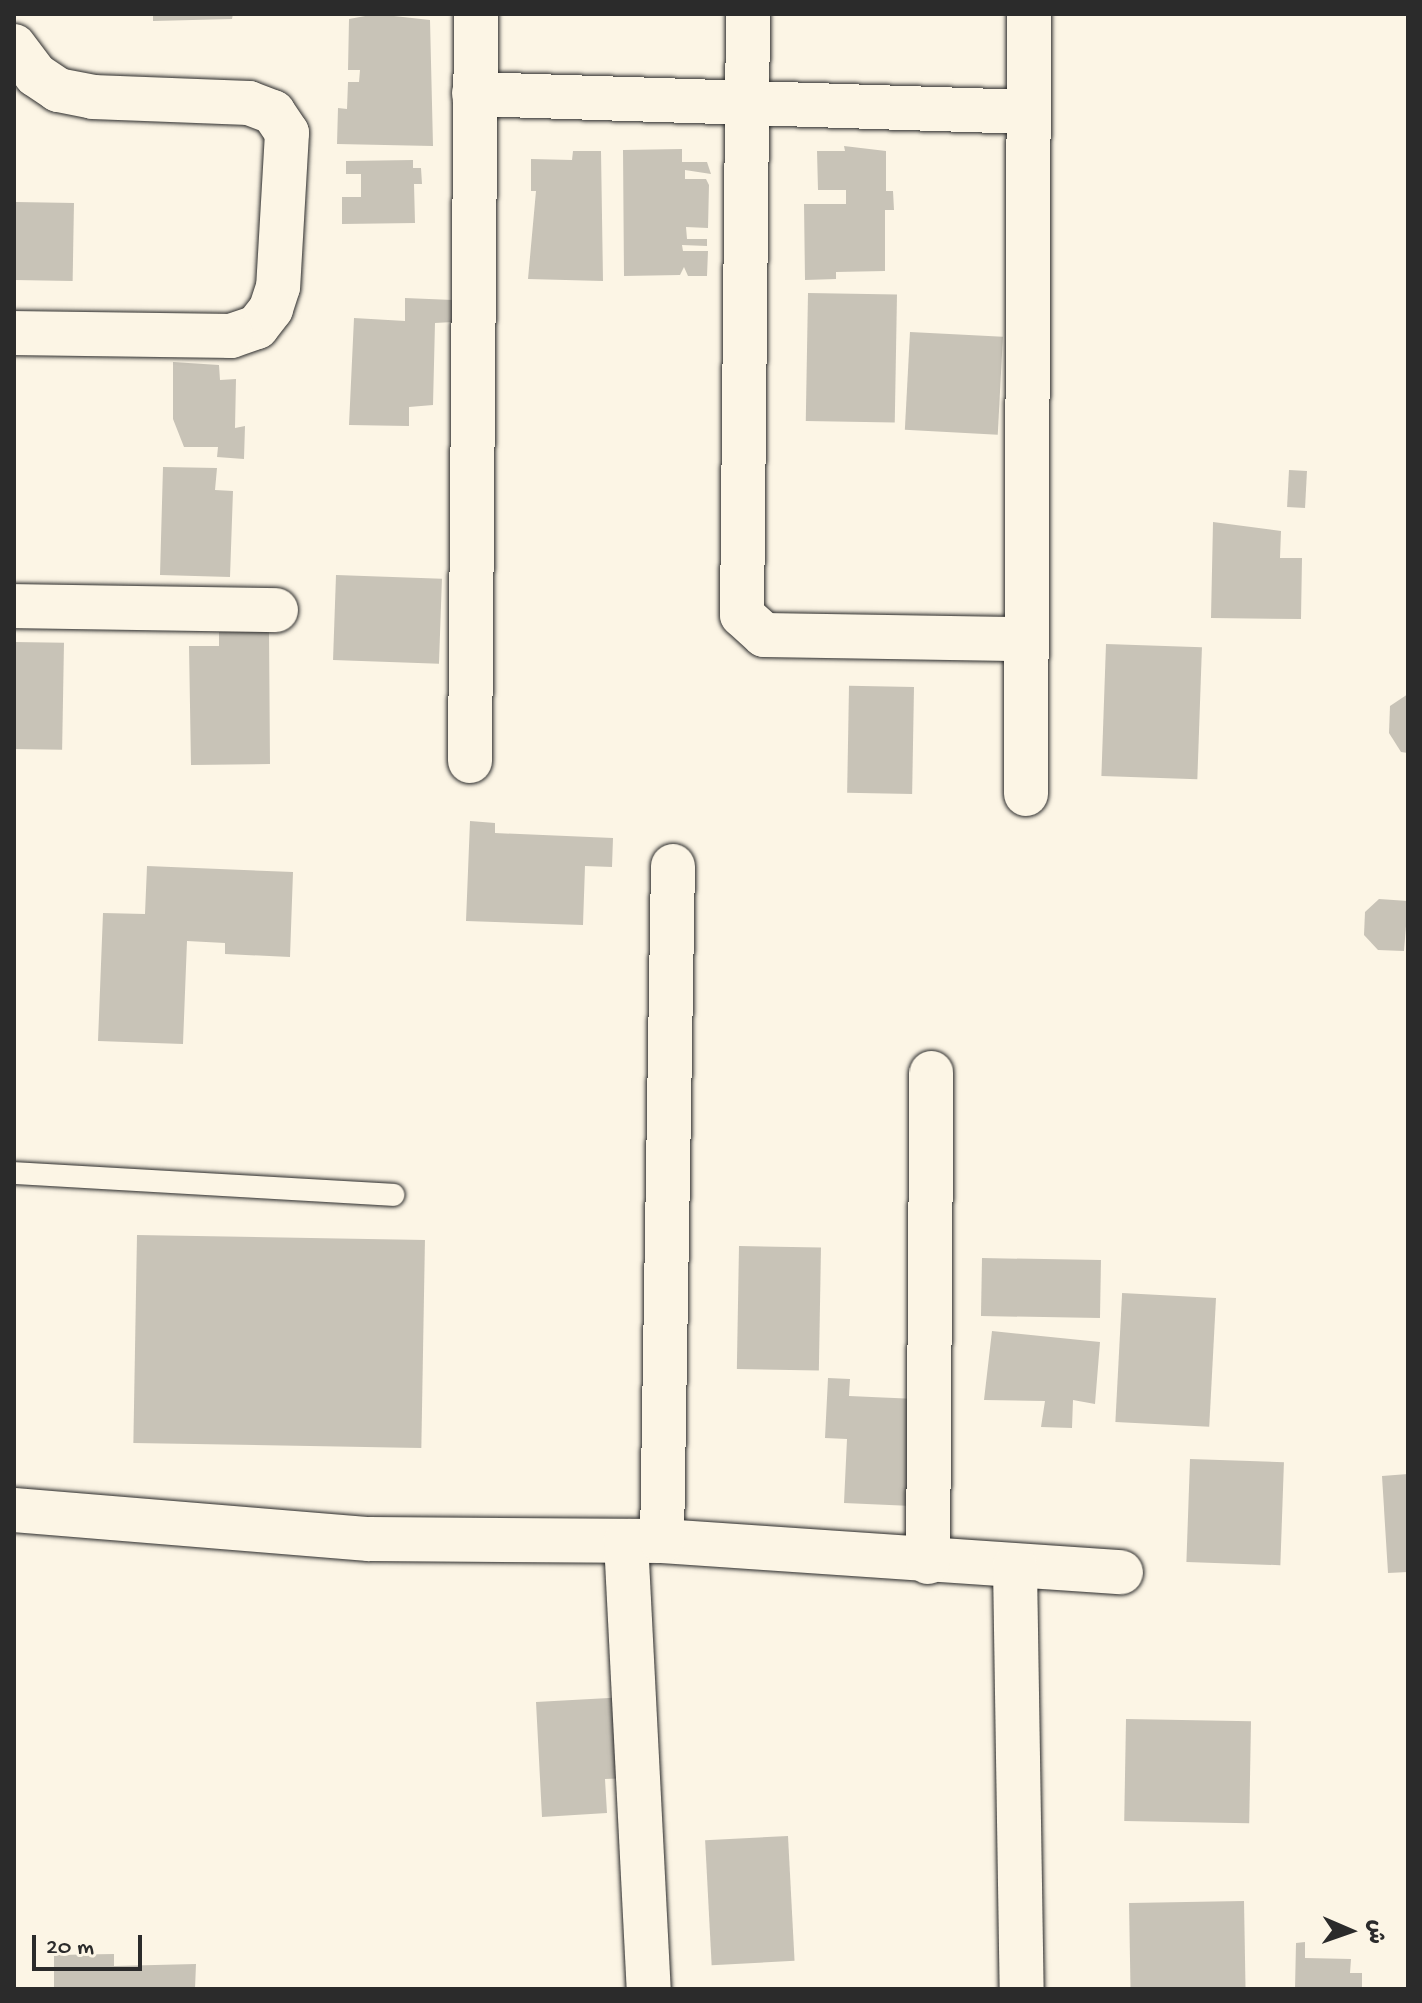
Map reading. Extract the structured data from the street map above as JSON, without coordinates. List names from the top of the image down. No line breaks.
{"scale_bar":"20 m","north":"right"}
